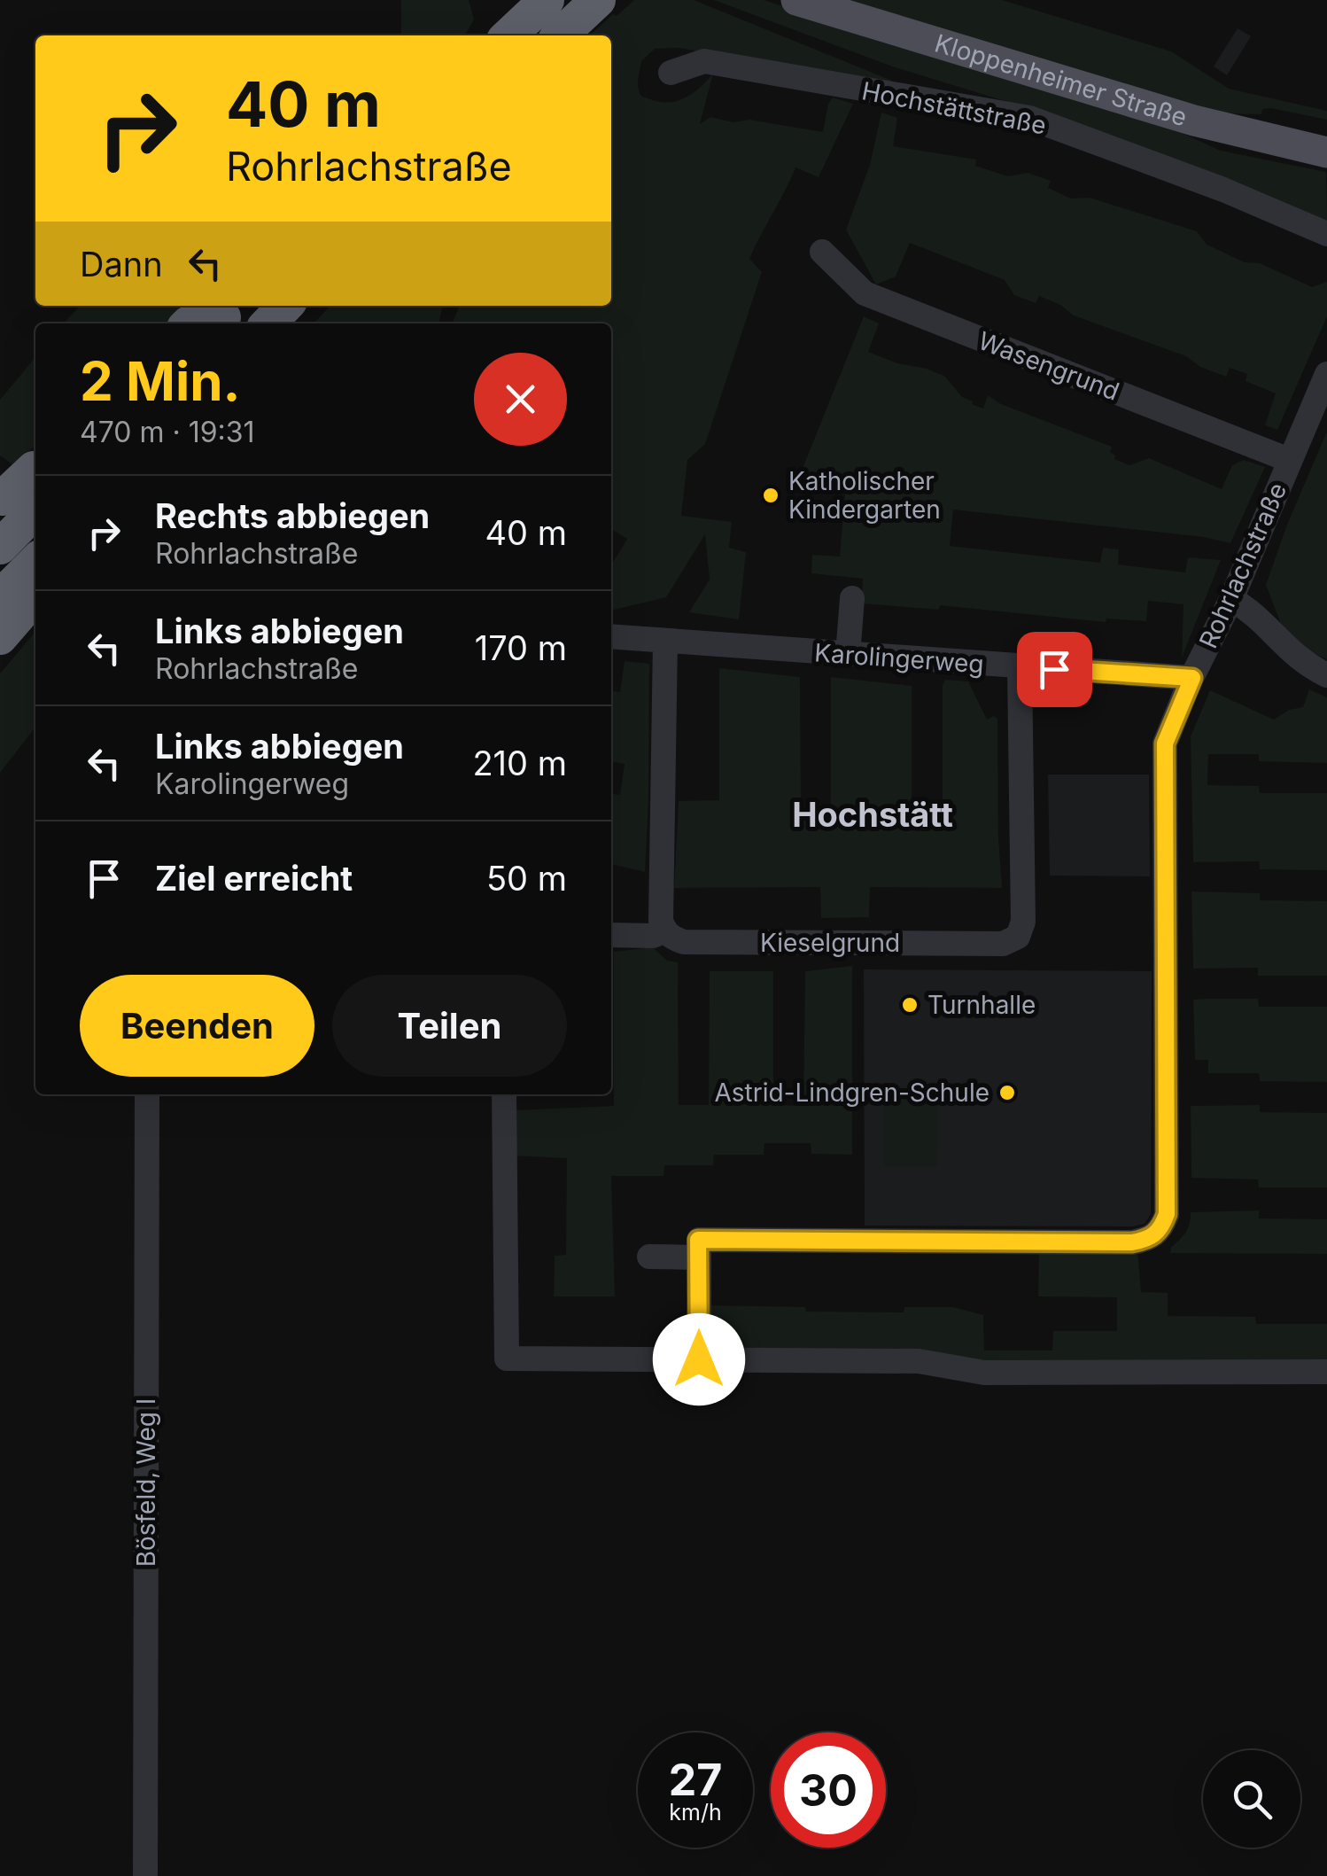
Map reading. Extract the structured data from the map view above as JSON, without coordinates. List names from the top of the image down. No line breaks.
{"streets":{"main road":["Kloppenheimer Straße"],"street":["Hochstättstraße","Wasengrund","Rohrlachstraße","Karolingerweg","Kieselgrund","Bösfeld, Weg I"]},"crossings":[["Wasengrund","Rohrlachstraße"],["Rohrlachstraße","Karolingerweg"],["Karolingerweg","Kieselgrund"]],"districts":["Hochstätt"],"places":["Katholischer Kindergarten","Turnhalle","Astrid-Lindgren-Schule"],"page":{"turn":["40 m","Rohrlachstraße"],"then":"Dann","heading":["2 Min.","470 m · 19:31"],"list":[{"name":"Rechts abbiegen","note":"Rohrlachstraße","value":"40 m"},{"name":"Links abbiegen","note":"Rohrlachstraße","value":"170 m"},{"name":"Links abbiegen","note":"Karolingerweg","value":"210 m"},{"name":"Ziel erreicht","value":"50 m"}],"buttons":["Beenden","Teilen"],"speed":"27 km/h","limit":"30"}}
